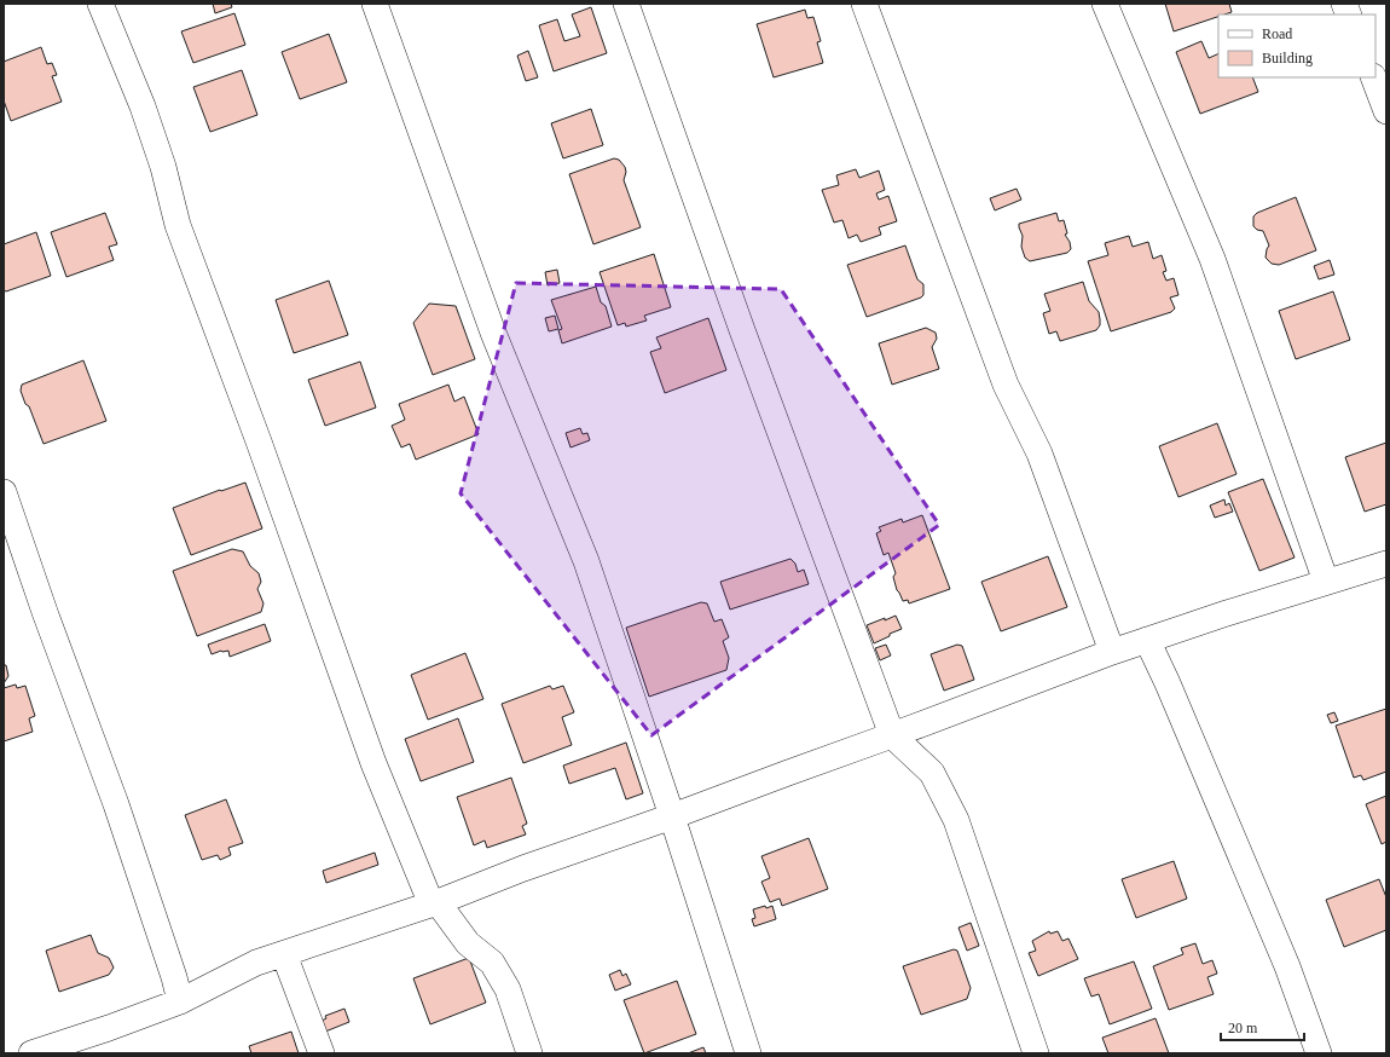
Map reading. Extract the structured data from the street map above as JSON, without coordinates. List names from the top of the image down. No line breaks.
{"legend":["Road","Building"],"scale_bar":"20 m"}
